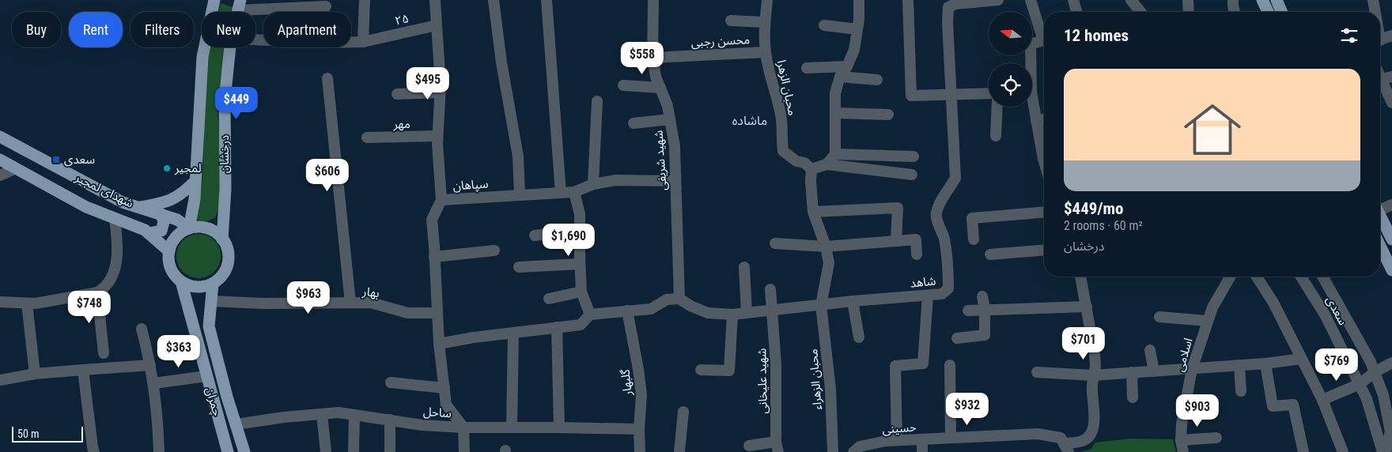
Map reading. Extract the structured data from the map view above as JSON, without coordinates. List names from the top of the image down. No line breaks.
{"streets":{"main road":["درخشان","شهدای لمجیر","چمران"],"street":["۲۵","محسن رجبی","محبان الزهرا","مهر","شهید شریفی","سپاهان","شاهد","بهار","سعدی","اسلامی","محبان الزهراء","شهید علیخانی","گلبهار","ساحل","حسینی"]},"crossings":[["۲۵","سپاهان"],["محسن رجبی","محبان الزهرا"],["محسن رجبی","شهید شریفی"],["مهر","سپاهان"],["درخشان","شهدای لمجیر"],["درخشان","چمران"],["شهید شریفی","سپاهان"],["شهید شریفی","شاهد"],["شهدای لمجیر","چمران"],["شاهد","محبان الزهراء"],["شاهد","شهید علیخانی"],["بهار","چمران"],["گلبهار","ساحل"],["چمران","ساحل"]],"districts":["ماشاده"],"places":{"transit":["سعدی"],"other":["لمجیر"]},"scale_bar":"50 m","north":"left","page":{"chip":["Buy","Rent","Filters","New","Apartment"],"heading":"12 homes","price":["$558","$495","$449","$606","$1,690","$963","$748","$701","$363","$769","$932","$903"],"list":[{"name":"$449/mo","note":"2 rooms · 60 m² · درخشان"}],"scale":"50 m"}}
